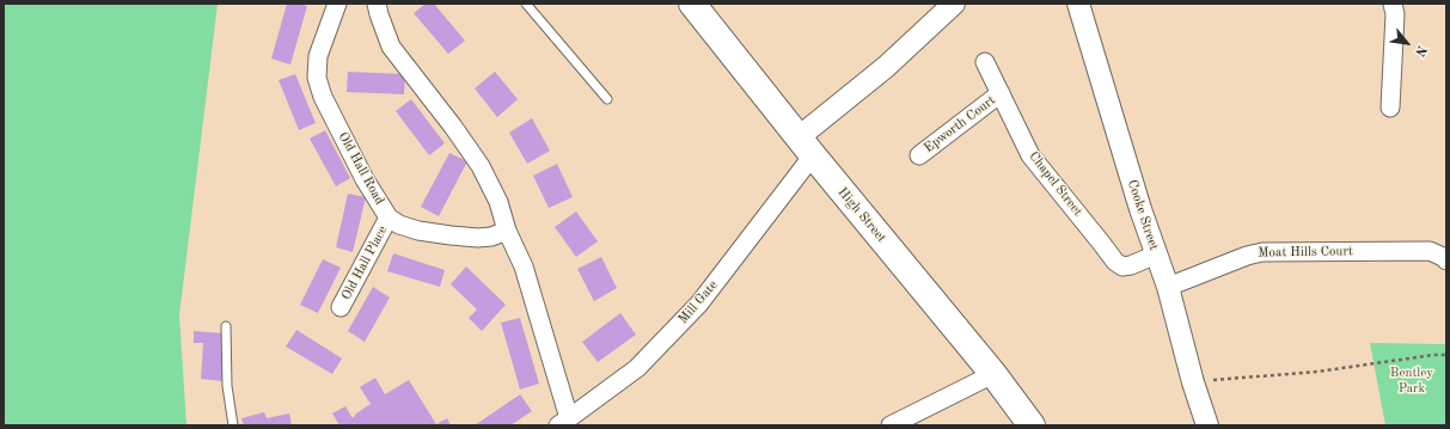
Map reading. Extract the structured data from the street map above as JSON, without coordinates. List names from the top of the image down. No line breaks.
{"streets":{"highway":["High Street"],"street":["Epworth Court","Old Hall Road","Chapel Street","Cooke Street","Moat Hills Court","Old Hall Place","Mill Gate"]},"crossings":[["Epworth Court","Chapel Street"],["Old Hall Road","Old Hall Place"],["Chapel Street","Cooke Street"],["High Street","Mill Gate"],["Cooke Street","Moat Hills Court"]],"parks":["Bentley Park"],"north":"bottom right"}
